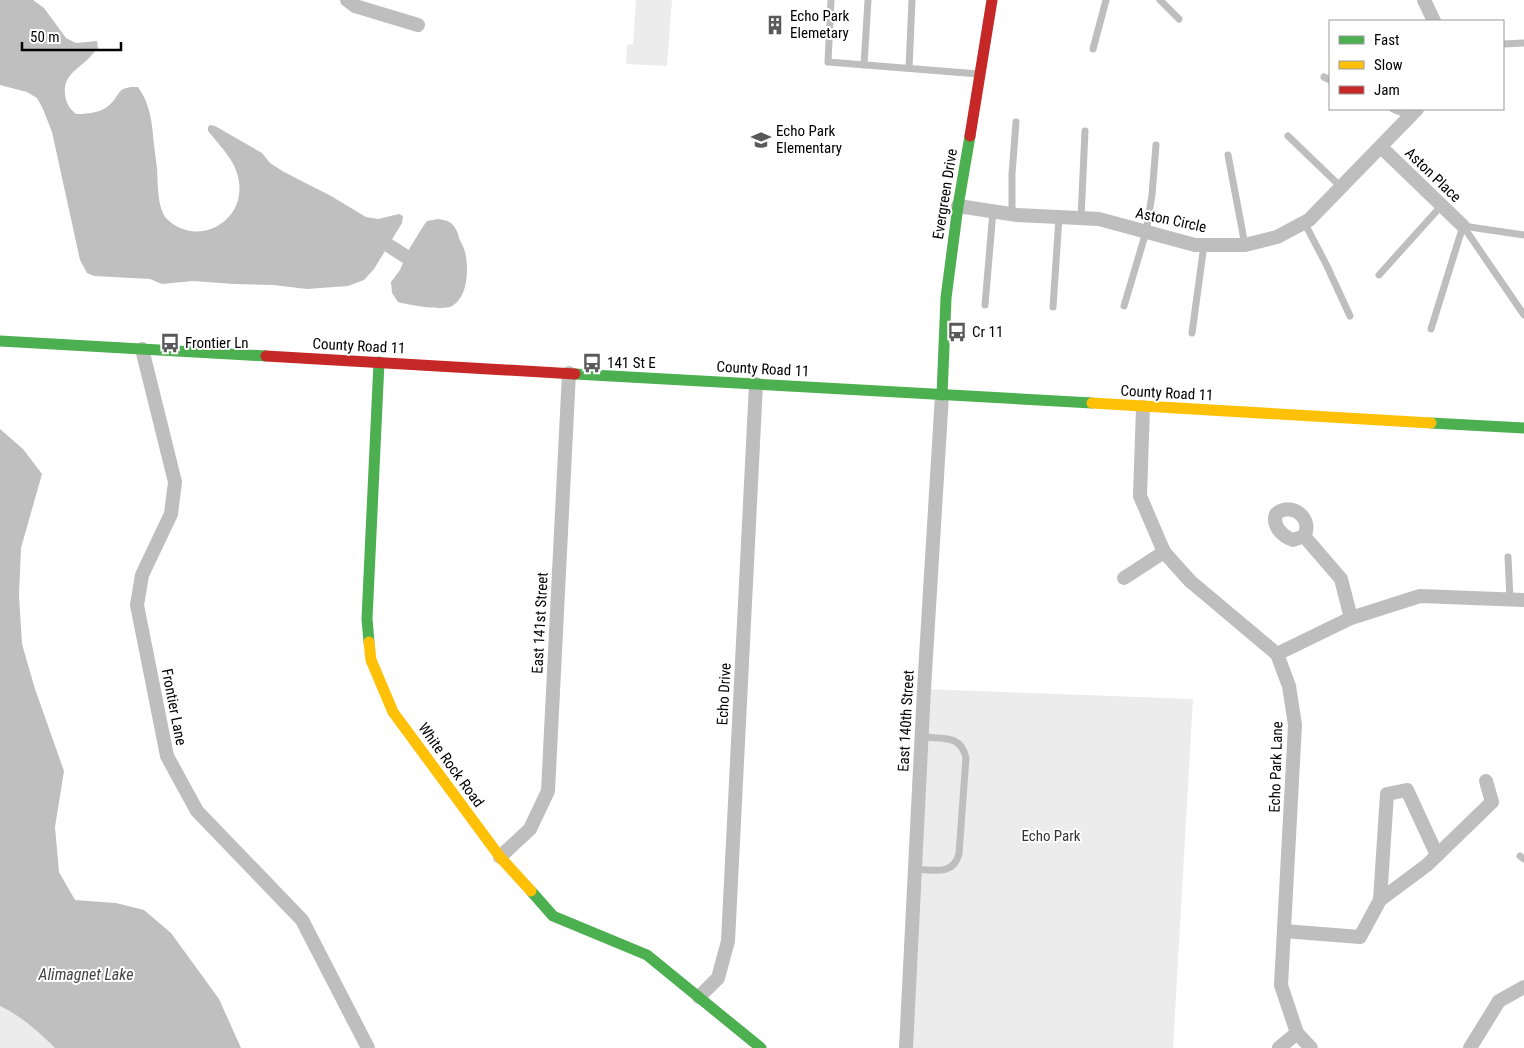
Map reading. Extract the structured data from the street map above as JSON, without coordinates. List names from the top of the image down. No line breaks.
{"streets":{"street":["Aston Place","Evergreen Drive","Aston Circle","County Road 11","East 141st Street","Echo Drive","Frontier Lane","East 140th Street","White Rock Road","Echo Park Lane"]},"crossings":[["Aston Place","Aston Circle"],["Evergreen Drive","Aston Circle"],["Evergreen Drive","County Road 11"],["Evergreen Drive","East 140th Street"],["County Road 11","East 141st Street"],["County Road 11","Echo Drive"],["County Road 11","Frontier Lane"],["County Road 11","East 140th Street"],["County Road 11","White Rock Road"],["County Road 11","Echo Park Lane"],["East 141st Street","White Rock Road"],["Echo Drive","White Rock Road"]],"water":["Alimagnet Lake"],"parks":["Echo Park"],"places":{"building":["Echo Park Elemetary"],"school or university":["Echo Park Elementary"],"bus stop":["Cr 11","Frontier Ln","141 St E"]},"legend":["Fast","Slow","Jam"],"scale_bar":"50 m"}
